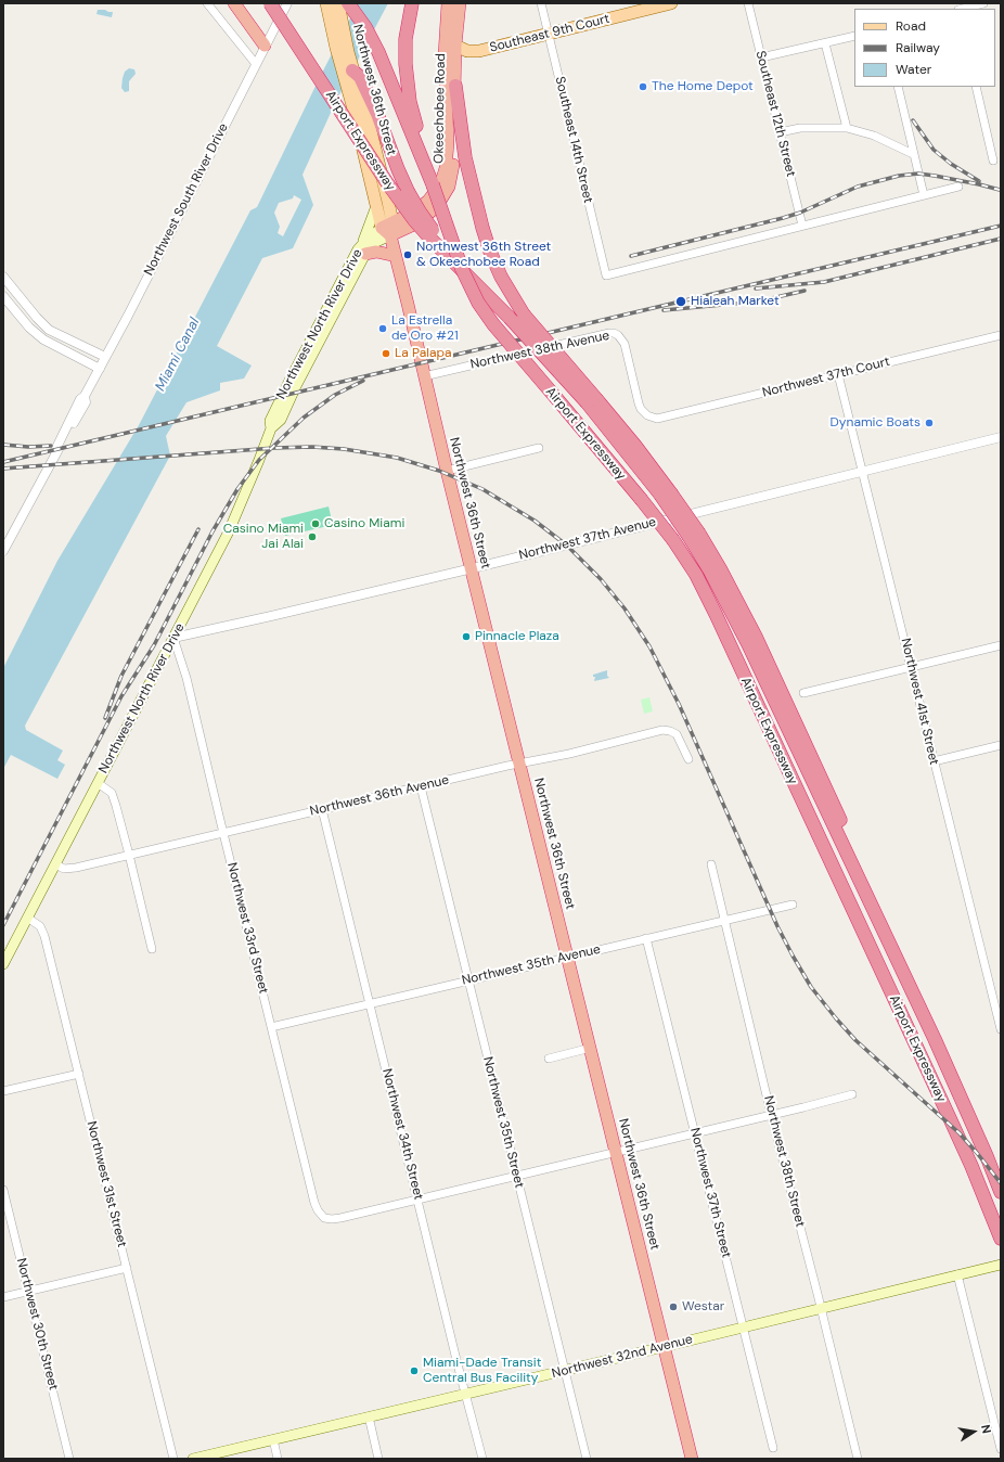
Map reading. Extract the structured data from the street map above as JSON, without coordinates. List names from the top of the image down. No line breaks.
{"streets":{"highway":["Northwest 36th Street","Okeechobee Road","Airport Expressway"],"main road":["Southeast 9th Court","Northwest North River Drive","Northwest 32nd Avenue"],"street":["Southeast 12th Street","Southeast 14th Street","Northwest South River Drive","Northwest 38th Avenue","Northwest 37th Court","Northwest 37th Avenue","Northwest 41st Street","Northwest 36th Avenue","Northwest 33rd Street","Northwest 35th Avenue","Northwest 35th Street","Northwest 34th Street","Northwest 38th Street","Northwest 31st Street","Northwest 37th Street","Northwest 30th Street"]},"crossings":[["Southeast 9th Court","Okeechobee Road"],["Southeast 9th Court","Southeast 14th Street"],["Northwest 36th Street","Okeechobee Road"],["Northwest 36th Street","Northwest North River Drive"],["Northwest 36th Street","Northwest 38th Avenue"],["Northwest 36th Street","Northwest 37th Avenue"],["Northwest 36th Street","Northwest 36th Avenue"],["Northwest 36th Street","Northwest 35th Avenue"],["Northwest 36th Street","Northwest 32nd Avenue"],["Okeechobee Road","Northwest North River Drive"],["Southeast 12th Street","Southeast 14th Street"],["Northwest North River Drive","Northwest 37th Avenue"],["Northwest North River Drive","Northwest 36th Avenue"],["Northwest North River Drive","Northwest 33rd Street"],["Northwest North River Drive","Northwest 31st Street"],["Northwest 38th Avenue","Northwest 37th Court"],["Northwest 37th Court","Northwest 41st Street"],["Northwest 37th Avenue","Northwest 41st Street"],["Northwest 37th Avenue","Northwest 33rd Street"],["Northwest 36th Avenue","Northwest 33rd Street"],["Northwest 36th Avenue","Northwest 35th Street"],["Northwest 36th Avenue","Northwest 34th Street"],["Northwest 33rd Street","Northwest 35th Avenue"],["Northwest 33rd Street","Northwest 34th Street"],["Northwest 35th Avenue","Northwest 35th Street"],["Northwest 35th Avenue","Northwest 34th Street"],["Northwest 35th Avenue","Northwest 38th Street"],["Northwest 35th Avenue","Northwest 37th Street"],["Northwest 35th Street","Northwest 32nd Avenue"],["Northwest 34th Street","Northwest 32nd Avenue"],["Northwest 38th Street","Northwest 32nd Avenue"],["Northwest 37th Street","Northwest 32nd Avenue"]],"water":["Miami Canal"],"places":["The Home Depot","Northwest 36th Street & Okeechobee Road","Hialeah Market","La Estrella de Oro #21","La Palapa","Dynamic Boats","Casino Miami","Casino Miami Jai Alai","Pinnacle Plaza","Westar","Miami-Dade Transit Central Bus Facility"],"legend":["Road","Railway","Water"],"north":"right"}
